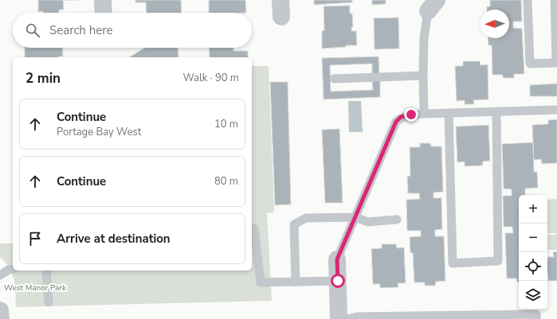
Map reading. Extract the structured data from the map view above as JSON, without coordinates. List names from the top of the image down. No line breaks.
{"parks":["West Manor Park"],"north":"left","page":{"search":"Search here","heading":["2 min","Walk · 90 m"],"list":[["Continue","Portage Bay West","10 m"],["Continue","80 m"],"Arrive at destination"],"map_buttons":["+","−"]}}
